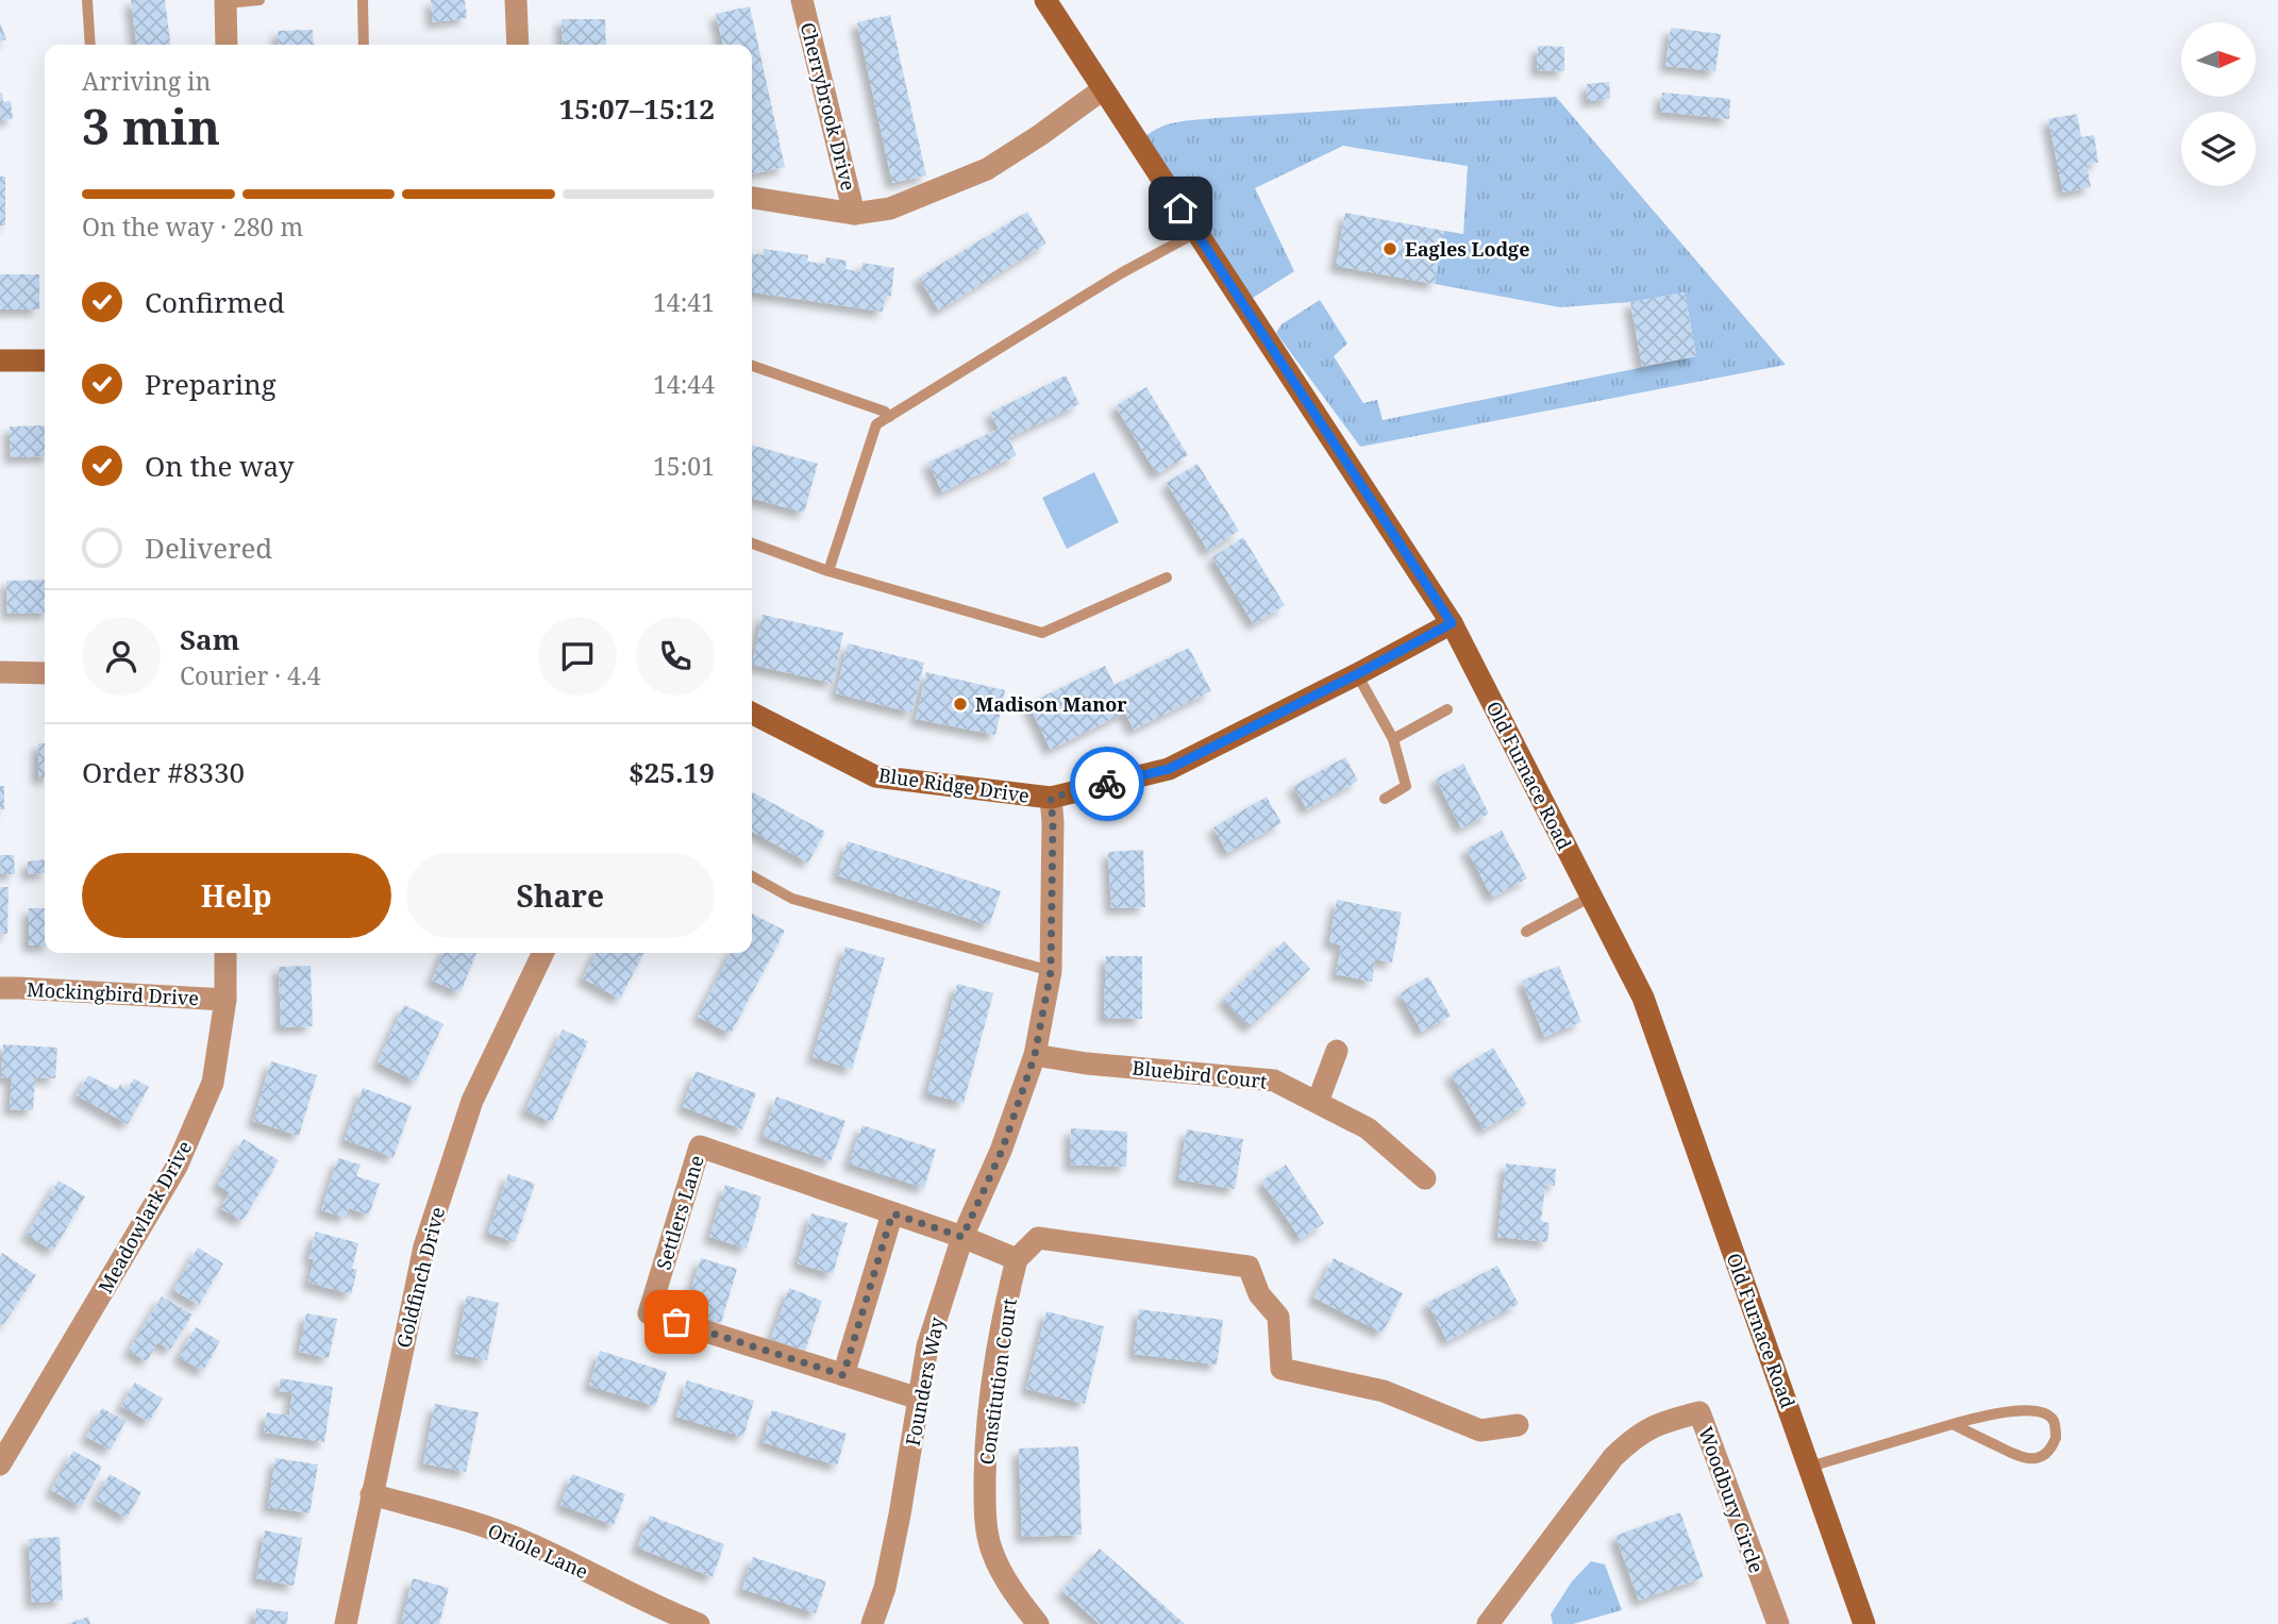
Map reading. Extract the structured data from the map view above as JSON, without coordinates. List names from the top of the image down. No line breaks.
{"streets":{"street":["Cherrybrook Drive","Old Furnace Road","Blue Ridge Drive","Mockingbird Drive","Bluebird Court","Settlers Lane","Meadowlark Drive","Goldfinch Drive","Founders Way","Constitution Court","Woodbury Circle","Oriole Lane"]},"crossings":[["Old Furnace Road","Blue Ridge Drive"],["Blue Ridge Drive","Founders Way"],["Mockingbird Drive","Meadowlark Drive"],["Bluebird Court","Founders Way"],["Settlers Lane","Founders Way"],["Settlers Lane","Constitution Court"],["Goldfinch Drive","Oriole Lane"]],"places":["Eagles Lodge","Madison Manor"],"north":"right","page":{"heading":["3 min","Arriving in","15:07–15:12"],"panel":["Sam","Courier · 4.4","Order #8330","$25.19"],"bar":"On the way · 280 m","list":[["Confirmed","14:41"],["Preparing","14:44"],["On the way","15:01"],"Delivered"],"buttons":["Help","Share"]}}
